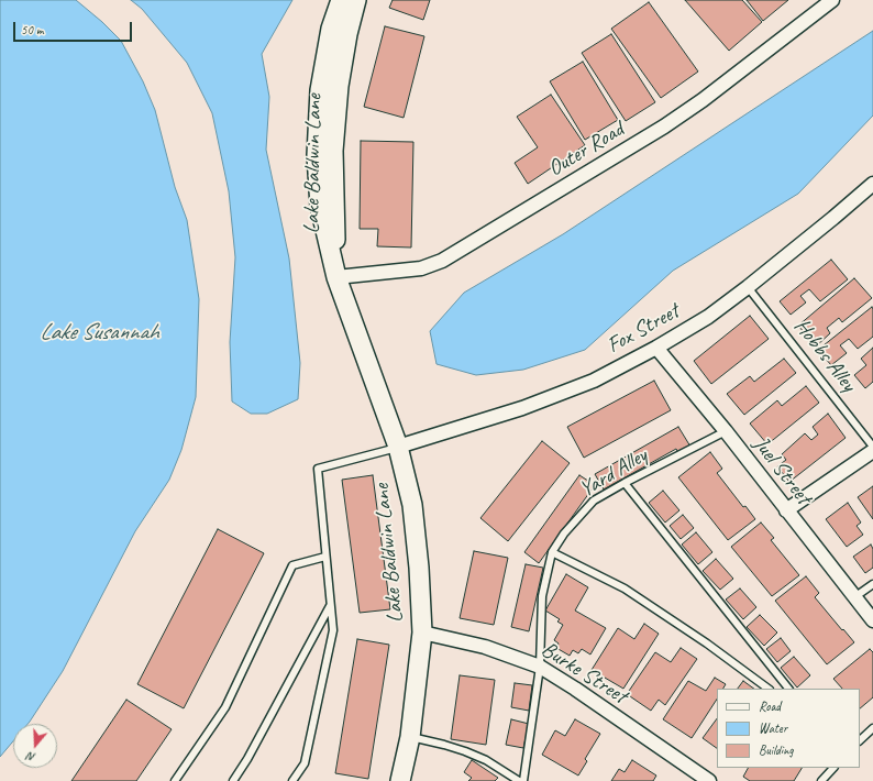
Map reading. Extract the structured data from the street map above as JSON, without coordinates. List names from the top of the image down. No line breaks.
{"streets":{"street":["Outer Road","Lake Baldwin Lane","Fox Street","Juel Street","Burke Street"],"lane":["Hobbs Alley","Yard Alley"]},"crossings":[["Outer Road","Lake Baldwin Lane"],["Lake Baldwin Lane","Fox Street"],["Lake Baldwin Lane","Burke Street"],["Fox Street","Hobbs Alley"],["Fox Street","Juel Street"],["Juel Street","Yard Alley"],["Yard Alley","Burke Street"]],"water":["Lake Susannah"],"legend":["Road","Water","Building"],"scale_bar":"50 m","north":"bottom"}
